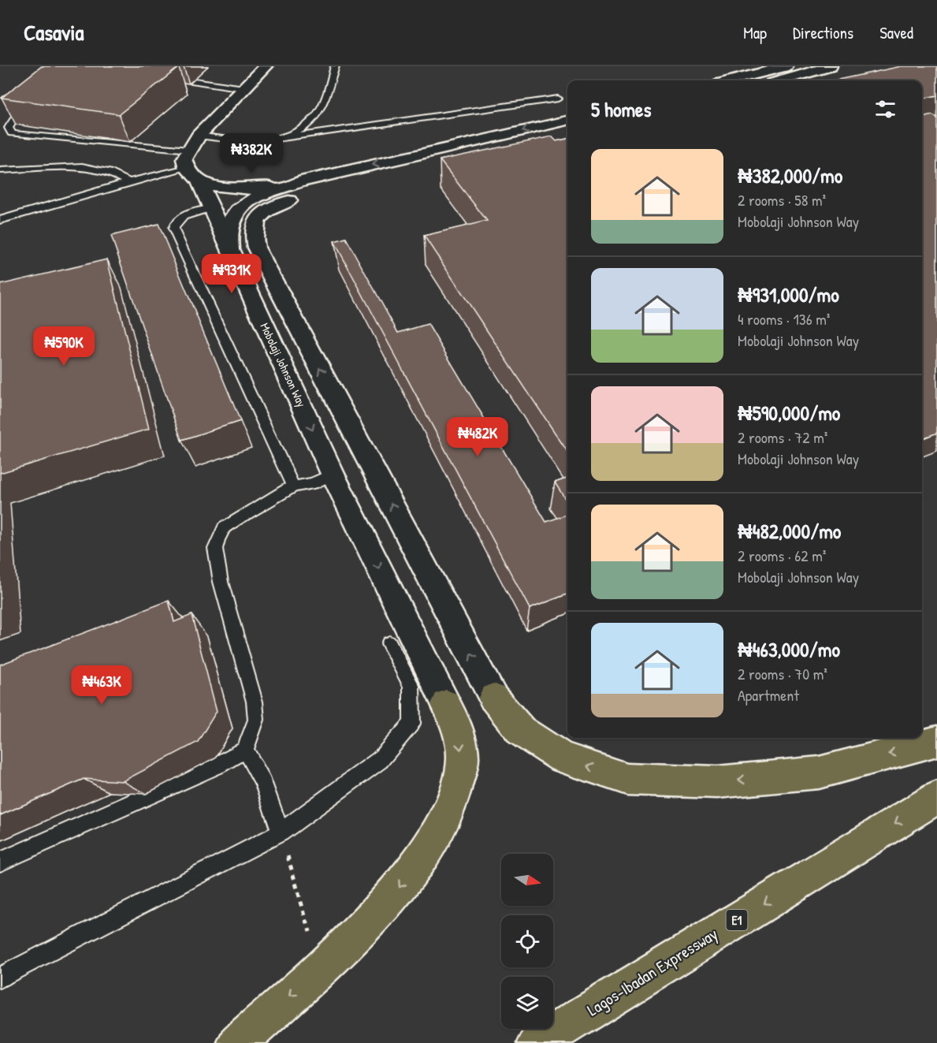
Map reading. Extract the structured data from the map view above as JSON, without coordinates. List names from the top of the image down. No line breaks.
{"streets":{"highway":["E1","Lagos-Ibadan Expressway"],"street":["Mobolaji Johnson Way"]},"one_way":["Lagos-Ibadan Expressway"],"north":"right","page":{"header":"Casavia","nav":["Map","Directions","Saved"],"heading":"5 homes","price":["₦382K","₦931K","₦590K","₦482K","₦463K"],"list":[{"name":"₦382,000/mo","note":"2 rooms · 58 m² · Mobolaji Johnson Way"},{"name":"₦931,000/mo","note":"4 rooms · 136 m² · Mobolaji Johnson Way"},{"name":"₦590,000/mo","note":"2 rooms · 72 m² · Mobolaji Johnson Way"},{"name":"₦482,000/mo","note":"2 rooms · 62 m² · Mobolaji Johnson Way"},{"name":"₦463,000/mo","note":"2 rooms · 70 m² · Apartment"}]}}
